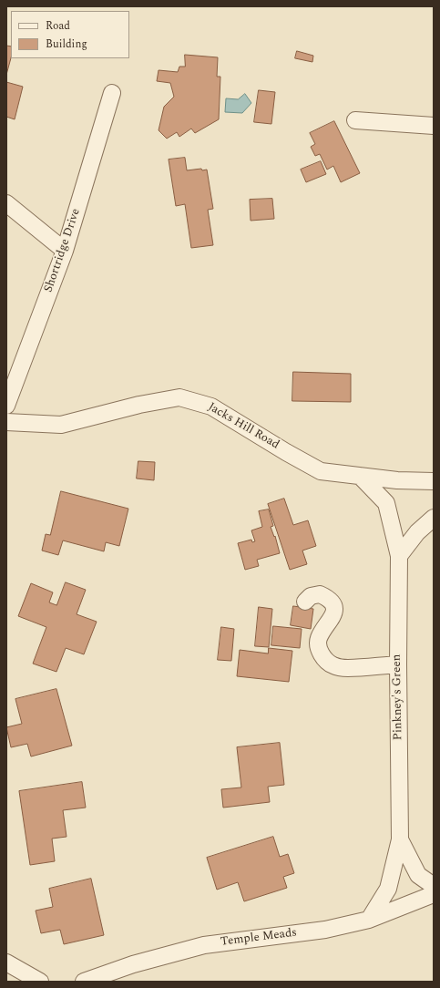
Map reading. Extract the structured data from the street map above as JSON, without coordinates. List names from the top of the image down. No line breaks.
{"streets":{"street":["Shortridge Drive","Jacks Hill Road","Pinkney's Green","Temple Meads"]},"crossings":[["Jacks Hill Road","Pinkney's Green"],["Pinkney's Green","Temple Meads"]],"legend":["Road","Building"]}
